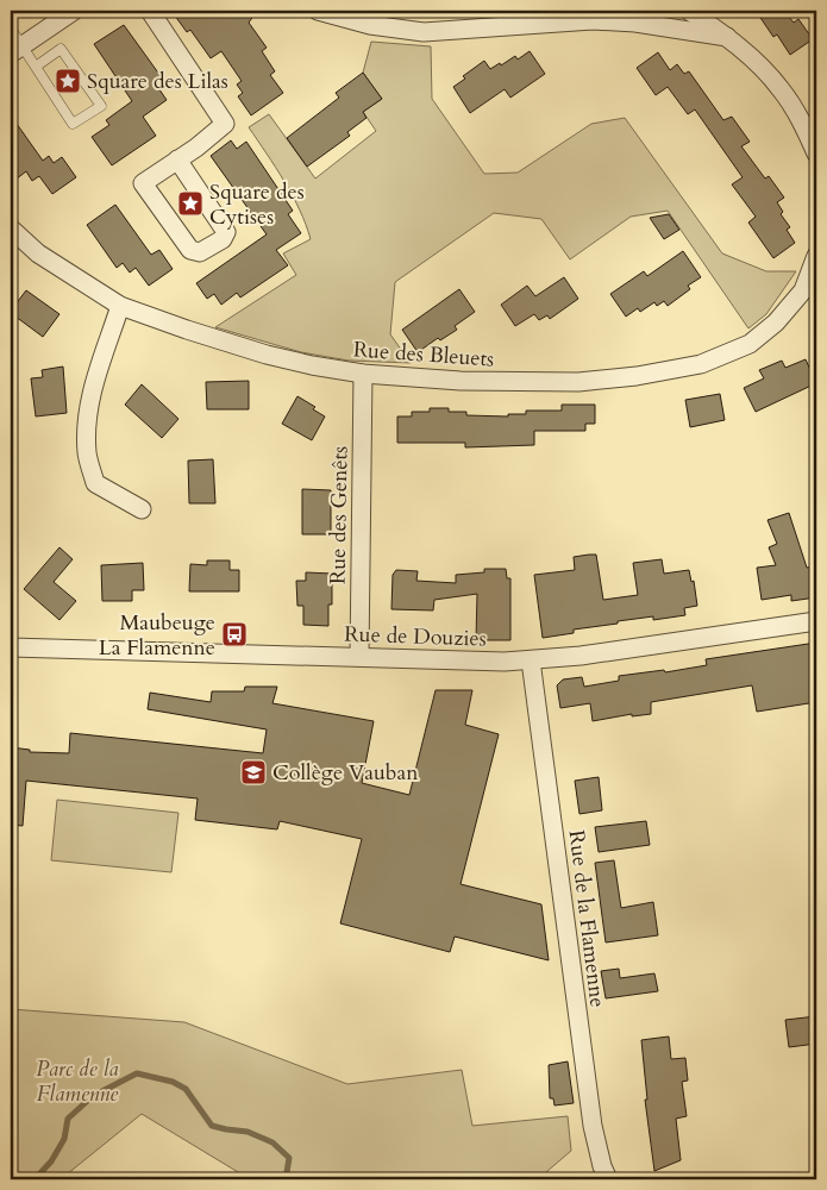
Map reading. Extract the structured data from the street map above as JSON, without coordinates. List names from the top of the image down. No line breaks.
{"streets":{"street":["Rue des Bleuets","Rue des Genêts","Rue de Douzies","Rue de la Flamenne"]},"crossings":[["Rue des Bleuets","Rue des Genêts"],["Rue des Genêts","Rue de Douzies"],["Rue de Douzies","Rue de la Flamenne"]],"parks":["Parc de la Flamenne"],"places":{"place":["Square des Lilas","Square des Cytises"],"bus stop":["Maubeuge La Flamenne"],"school or university":["Collège Vauban"]}}
